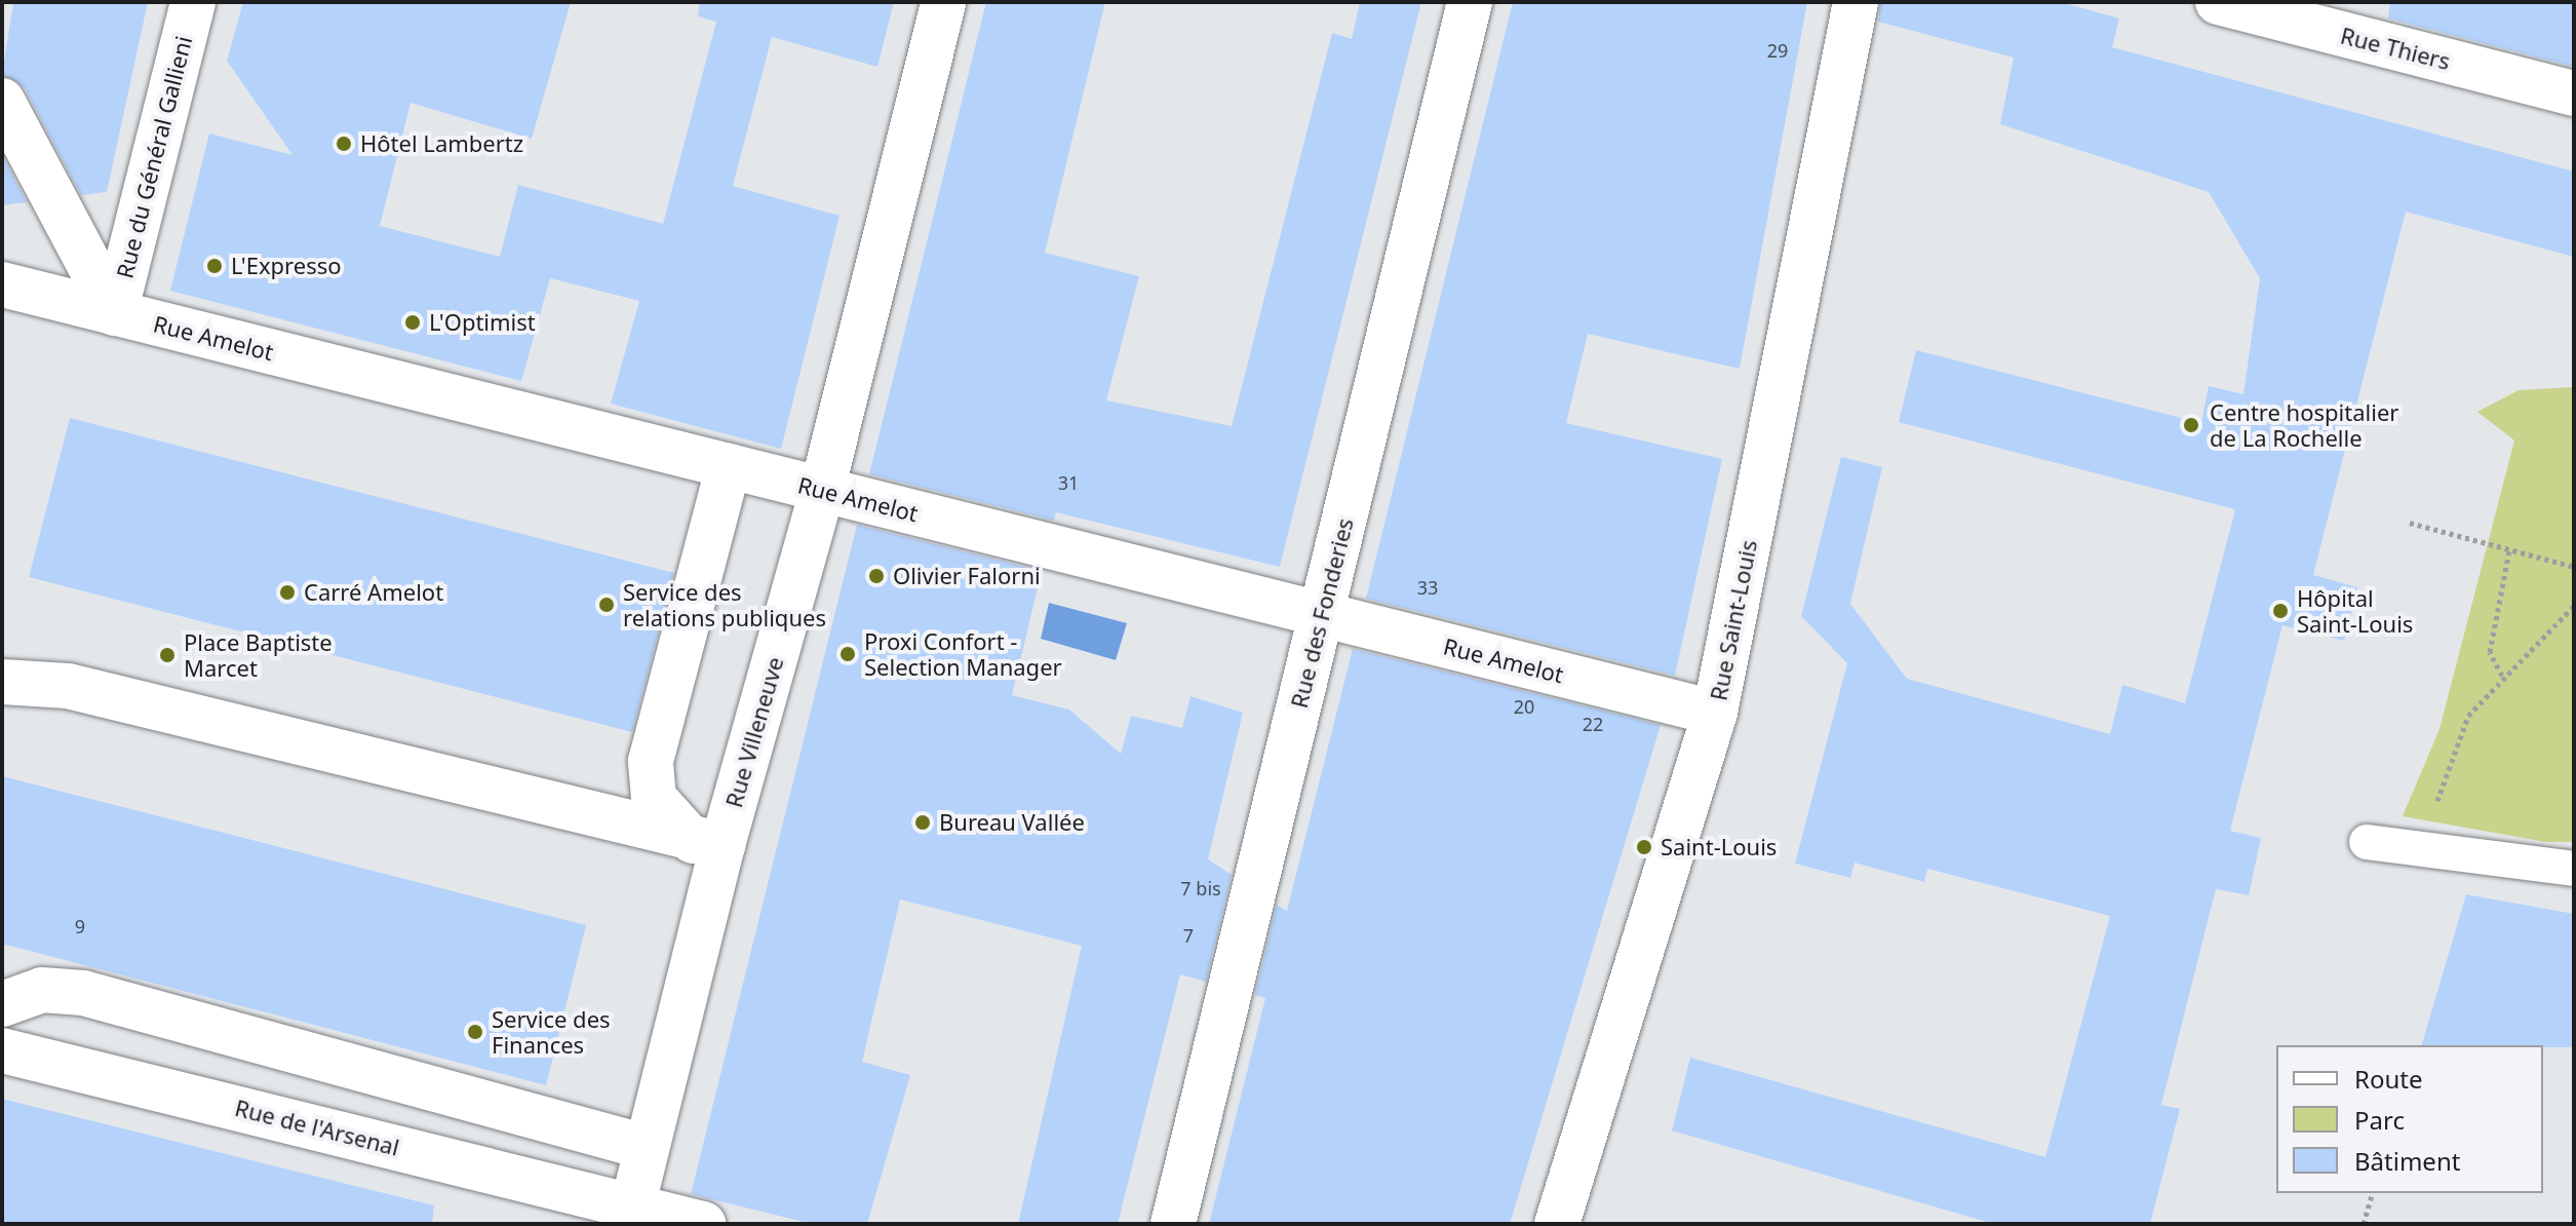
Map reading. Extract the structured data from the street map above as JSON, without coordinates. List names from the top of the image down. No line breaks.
{"streets":{"street":["Rue Thiers","Rue du Général Gallieni","Rue Amelot","Rue des Fonderies","Rue Saint-Louis","Rue Villeneuve","Rue de l'Arsenal"]},"crossings":[["Rue du Général Gallieni","Rue Amelot"],["Rue Amelot","Rue des Fonderies"],["Rue Amelot","Rue Saint-Louis"],["Rue Amelot","Rue Villeneuve"],["Rue Villeneuve","Rue de l'Arsenal"]],"places":["Hôtel Lambertz","L'Expresso","L'Optimist","Centre hospitalier de La Rochelle","Olivier Falorni","Carré Amelot","Service des relations publiques","Hôpital Saint-Louis","Proxi Confort - Selection Manager","Place Baptiste Marcet","Bureau Vallée","Saint-Louis","Service des Finances"],"house_numbers":["29","31","33","20","22","7 bis","9","7"],"legend":["Route","Parc","Bâtiment"]}
